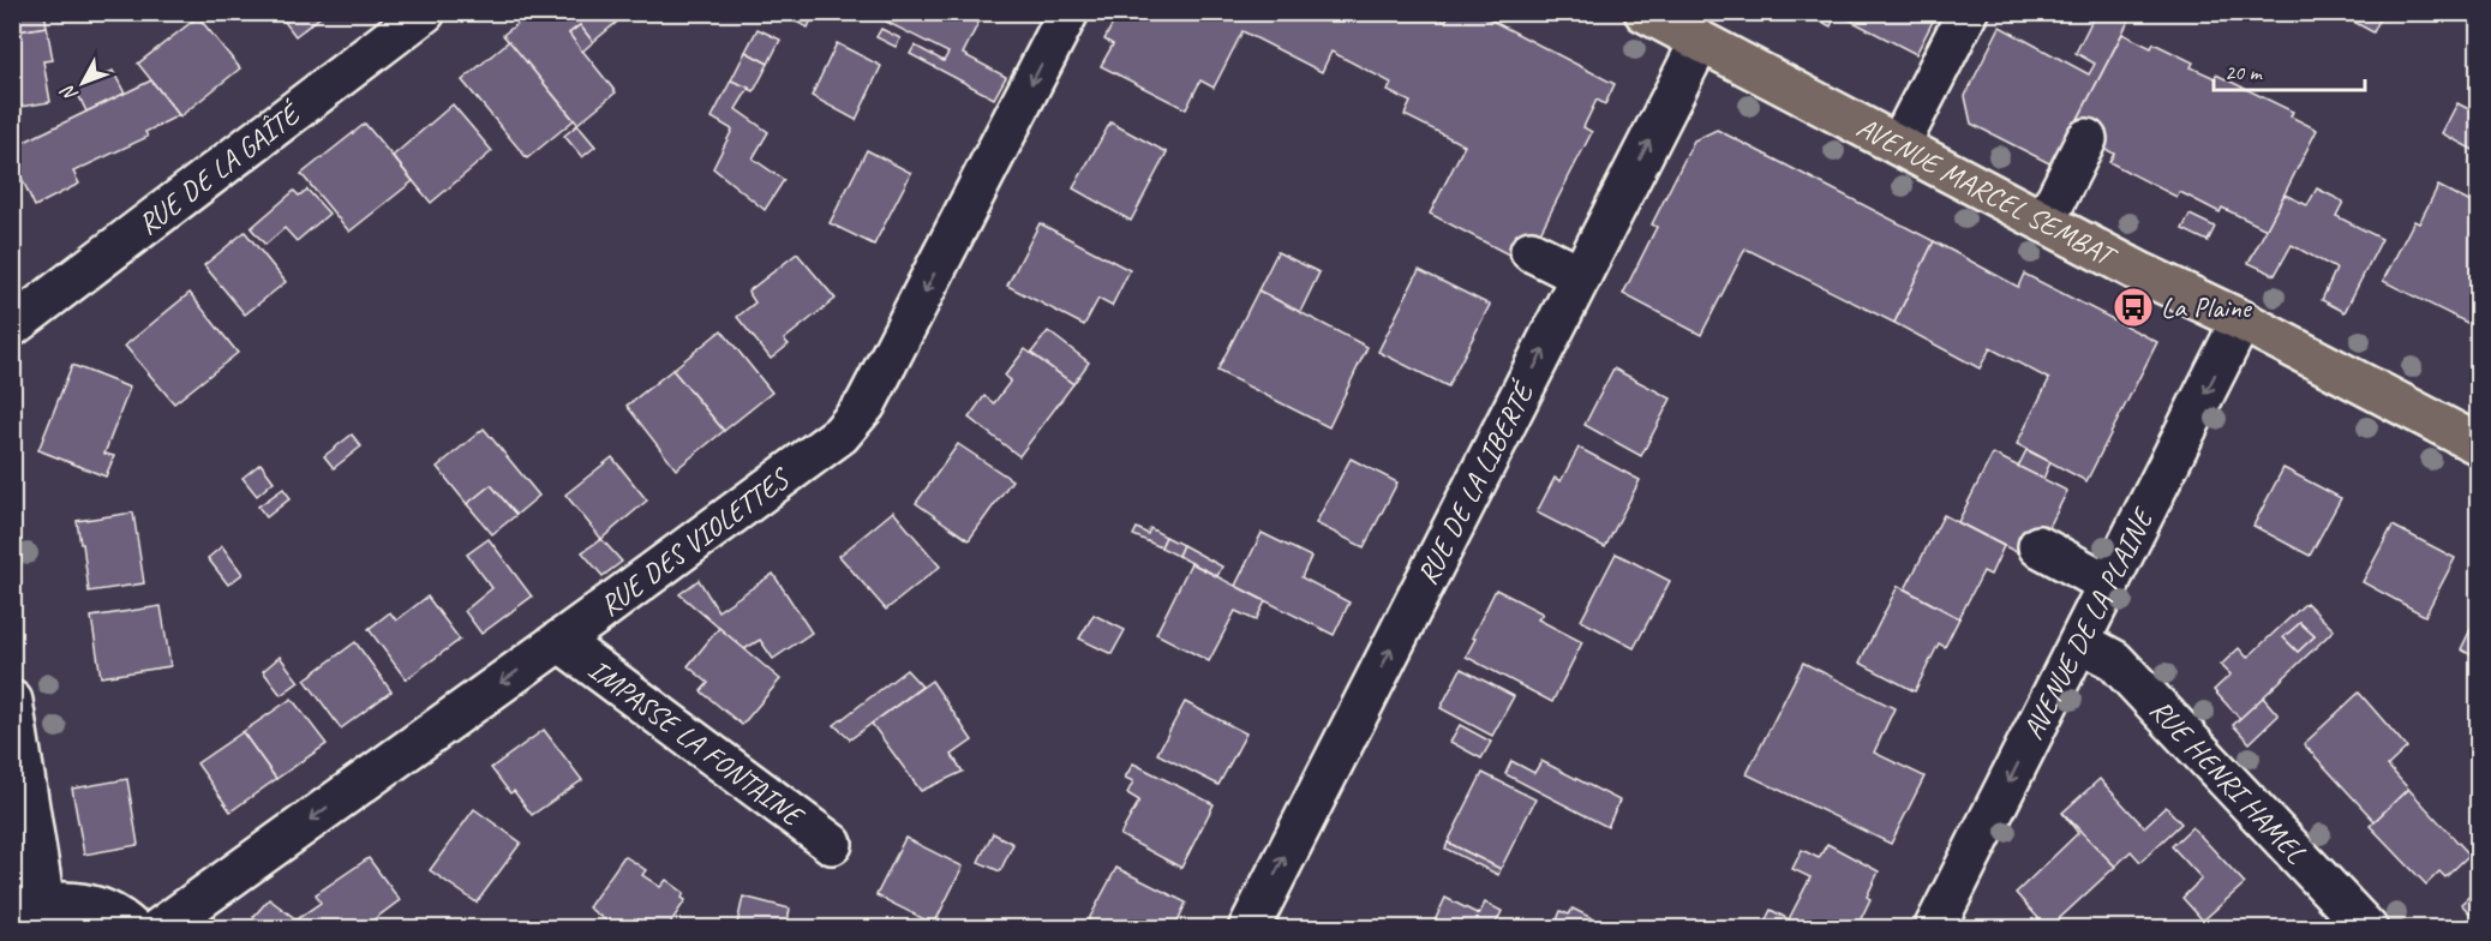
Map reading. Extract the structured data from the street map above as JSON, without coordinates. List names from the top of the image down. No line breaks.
{"streets":{"main road":["AVENUE MARCEL SEMBAT"],"street":["RUE DE LA GAÎTÉ","RUE DE LA LIBERTÉ","RUE DES VIOLETTES","AVENUE DE LA PLAINE","IMPASSE LA FONTAINE","RUE HENRI HAMEL"]},"crossings":[["AVENUE MARCEL SEMBAT","RUE DE LA LIBERTÉ"],["AVENUE MARCEL SEMBAT","AVENUE DE LA PLAINE"],["RUE DES VIOLETTES","IMPASSE LA FONTAINE"],["AVENUE DE LA PLAINE","RUE HENRI HAMEL"]],"one_way":["RUE DE LA LIBERTÉ","RUE DES VIOLETTES","AVENUE DE LA PLAINE"],"places":{"bus stop":["La Plaine"]},"scale_bar":"20 m","north":"bottom left"}
